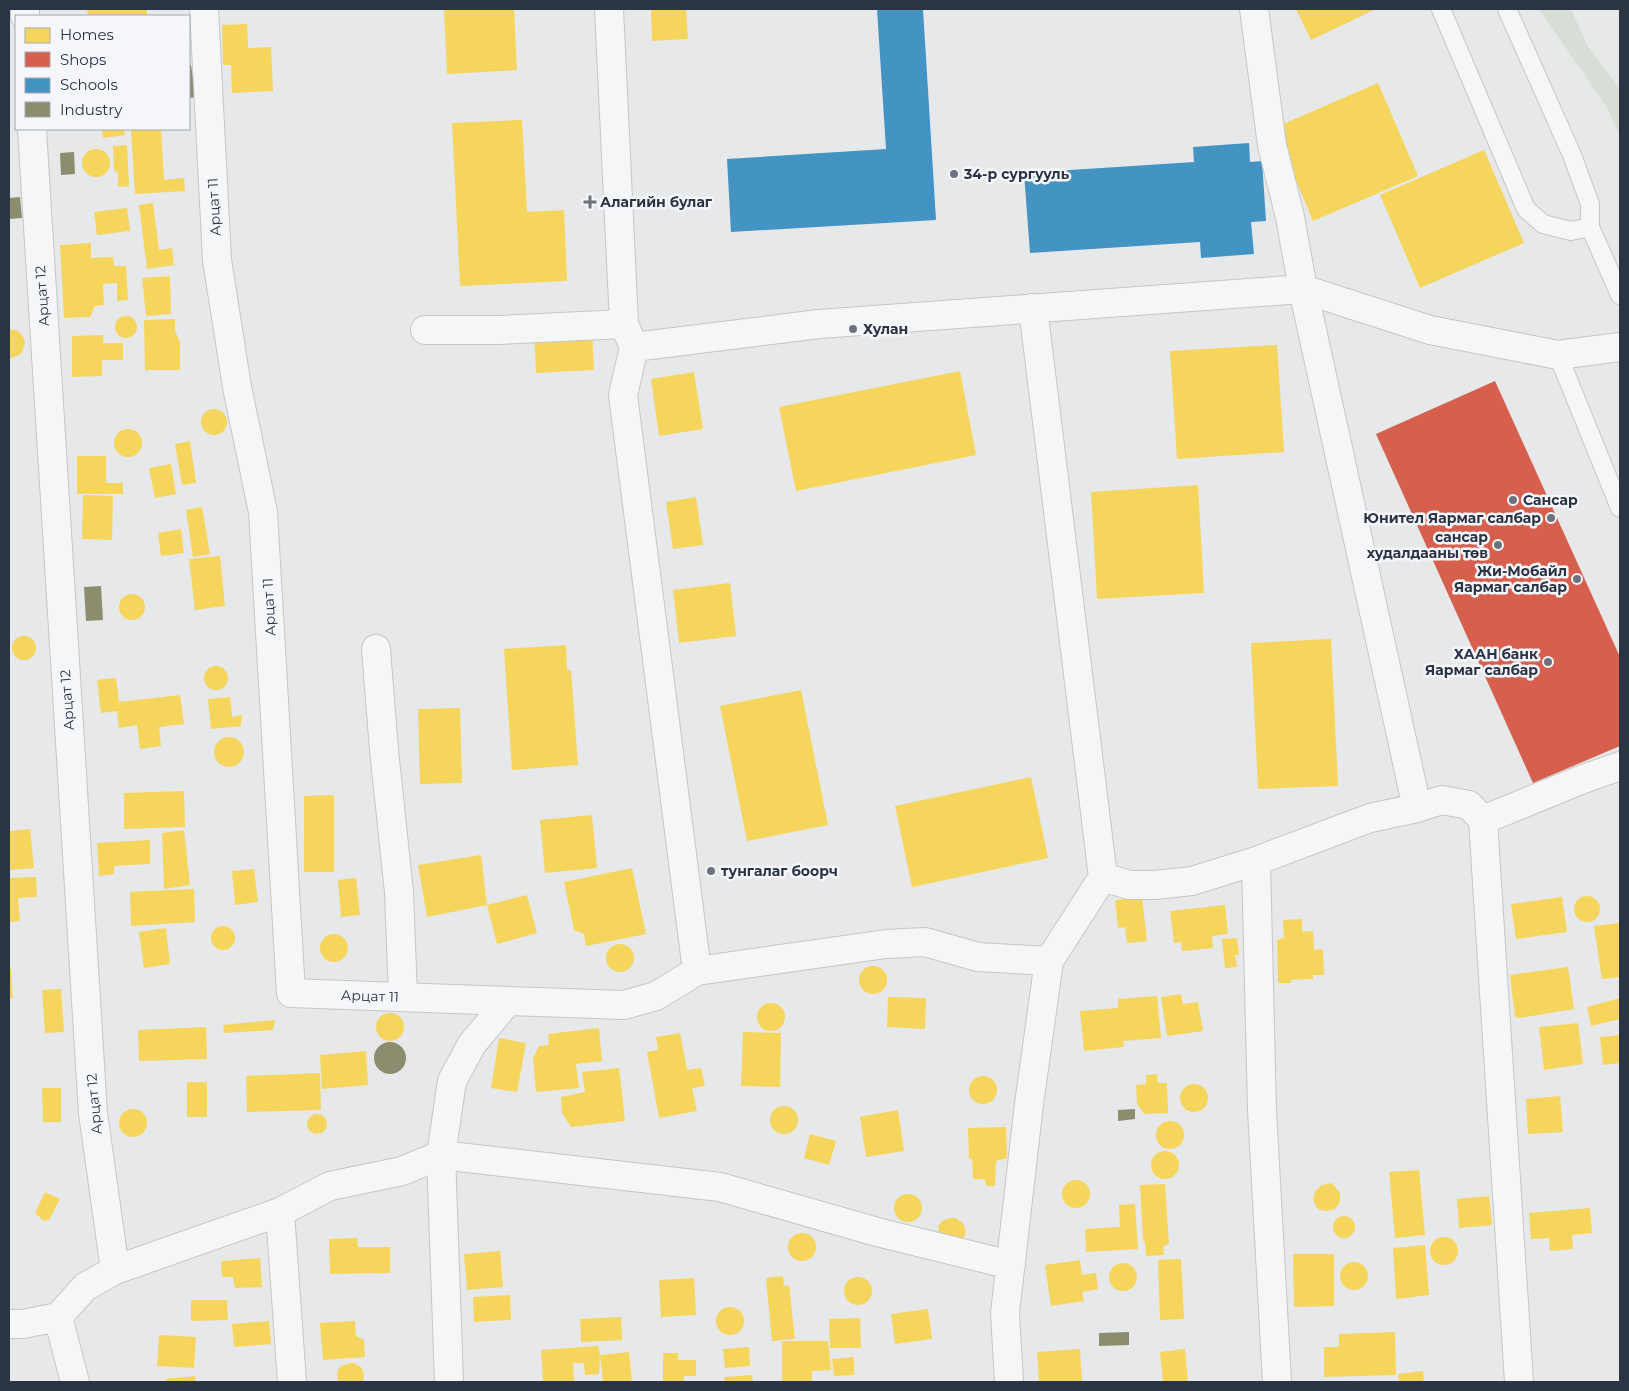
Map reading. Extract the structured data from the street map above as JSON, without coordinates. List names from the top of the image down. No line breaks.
{"streets":{"street":["Арцат 11","Арцат 12"]},"places":{"other":["34-р сургууль","Хулан","Сансар","Юнител Яармаг салбар","сансар худалдааны төв","Жи-Мобайл Яармаг салбар","ХААН банк Яармаг салбар","тунгалаг боорч"],"health":["Алагийн булаг"]},"legend":["Homes","Shops","Schools","Industry"]}
